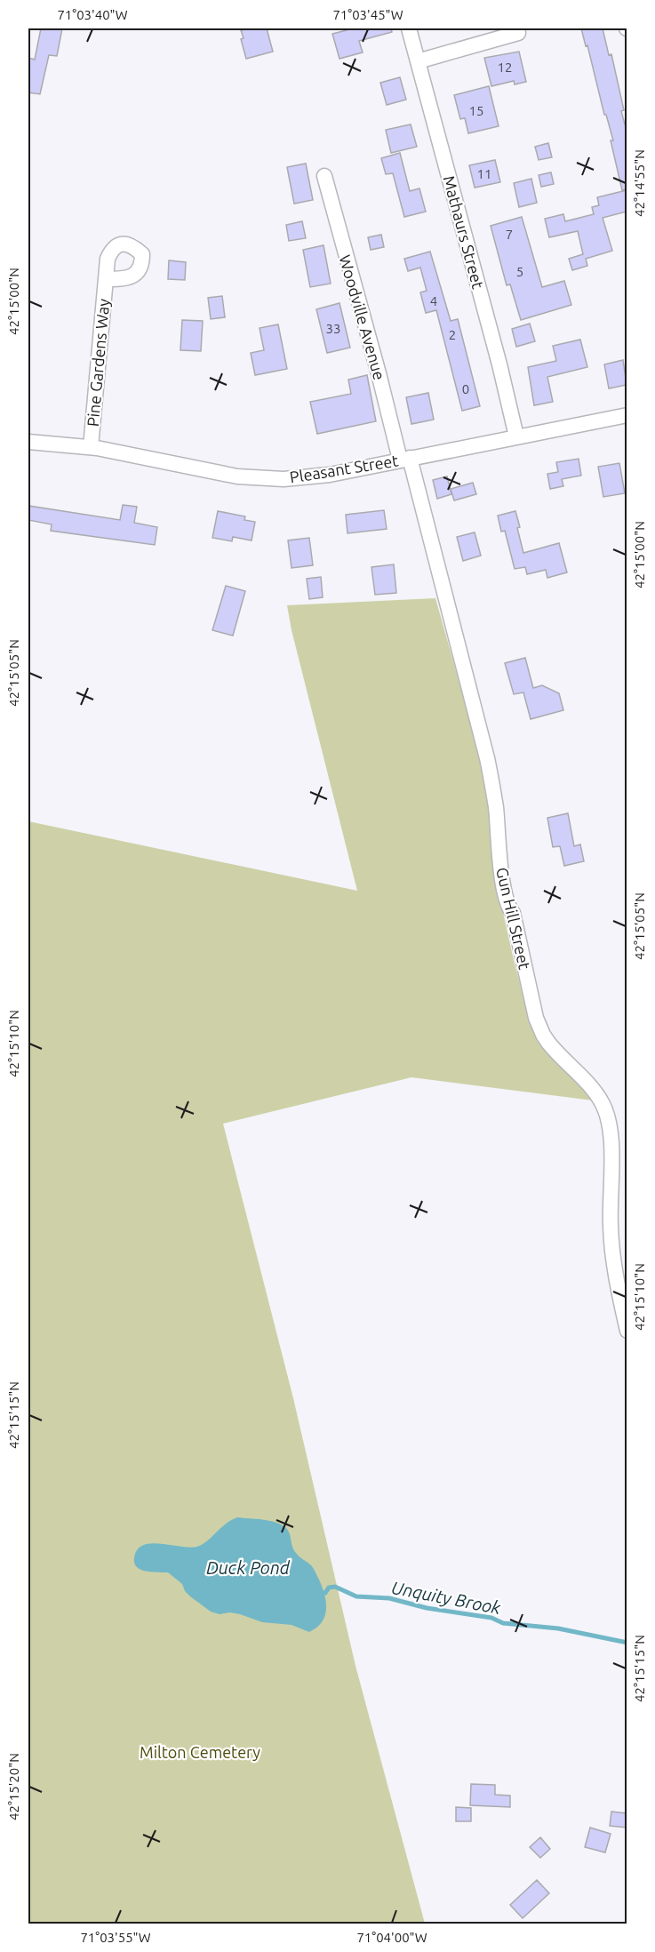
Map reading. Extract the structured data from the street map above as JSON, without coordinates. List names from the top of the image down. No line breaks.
{"streets":{"street":["Mathaurs Street","Woodville Avenue","Pine Gardens Way","Pleasant Street","Gun Hill Street"]},"crossings":[["Mathaurs Street","Pleasant Street"],["Woodville Avenue","Pleasant Street"],["Woodville Avenue","Gun Hill Street"],["Pine Gardens Way","Pleasant Street"],["Pleasant Street","Gun Hill Street"]],"water":["Duck Pond","Unquity Brook"],"parks":["Milton Cemetery"],"house_numbers":["12","15","11","7","5","4","33","2","0"],"coordinates":["71°03'40\"W","71°03'45\"W","42°14'55\"N","42°15'00\"N","42°15'05\"N","42°15'10\"N","42°15'15\"N","42°15'20\"N","71°03'55\"W","71°04'00\"W"]}
